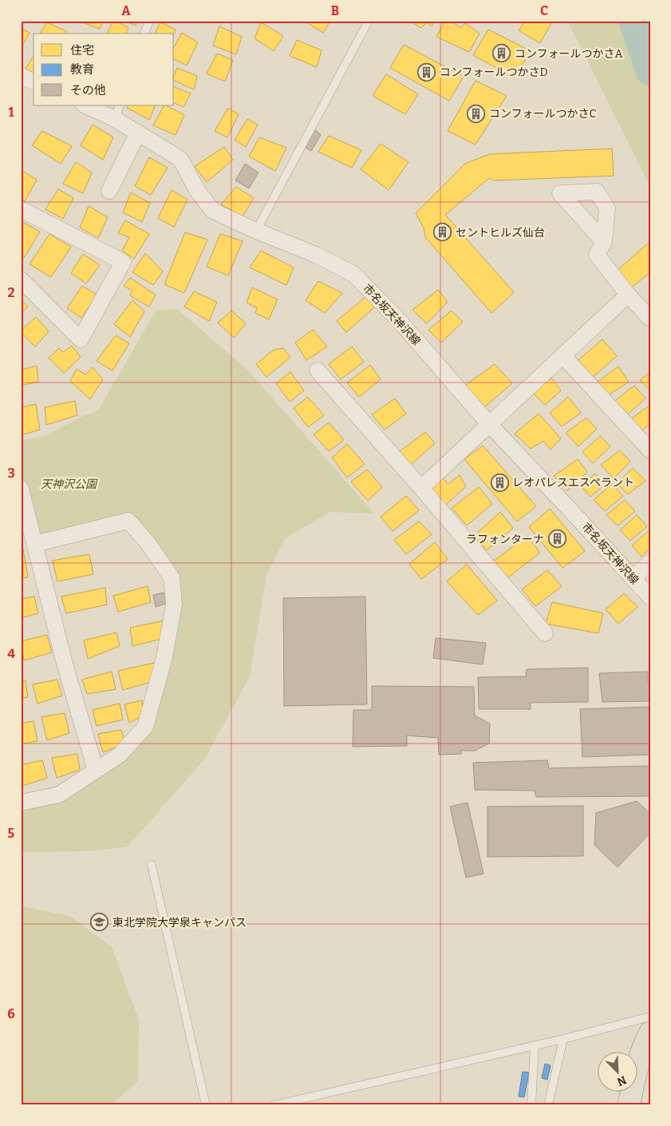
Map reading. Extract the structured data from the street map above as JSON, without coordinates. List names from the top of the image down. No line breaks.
{"streets":{"street":["市名坂天神沢線"]},"parks":["天神沢公園"],"places":{"building":["コンフォールつかさA","コンフォールつかさD","コンフォールつかさC","セントヒルズ仙台","レオパレスエスペラント","ラフォンターナ"],"school or university":["東北学院大学泉キャンパス"]},"legend":["住宅","教育","その他"],"north":"bottom right","grid":{"columns":["A","B","C"],"rows":["1","2","3","4","5","6"]}}
